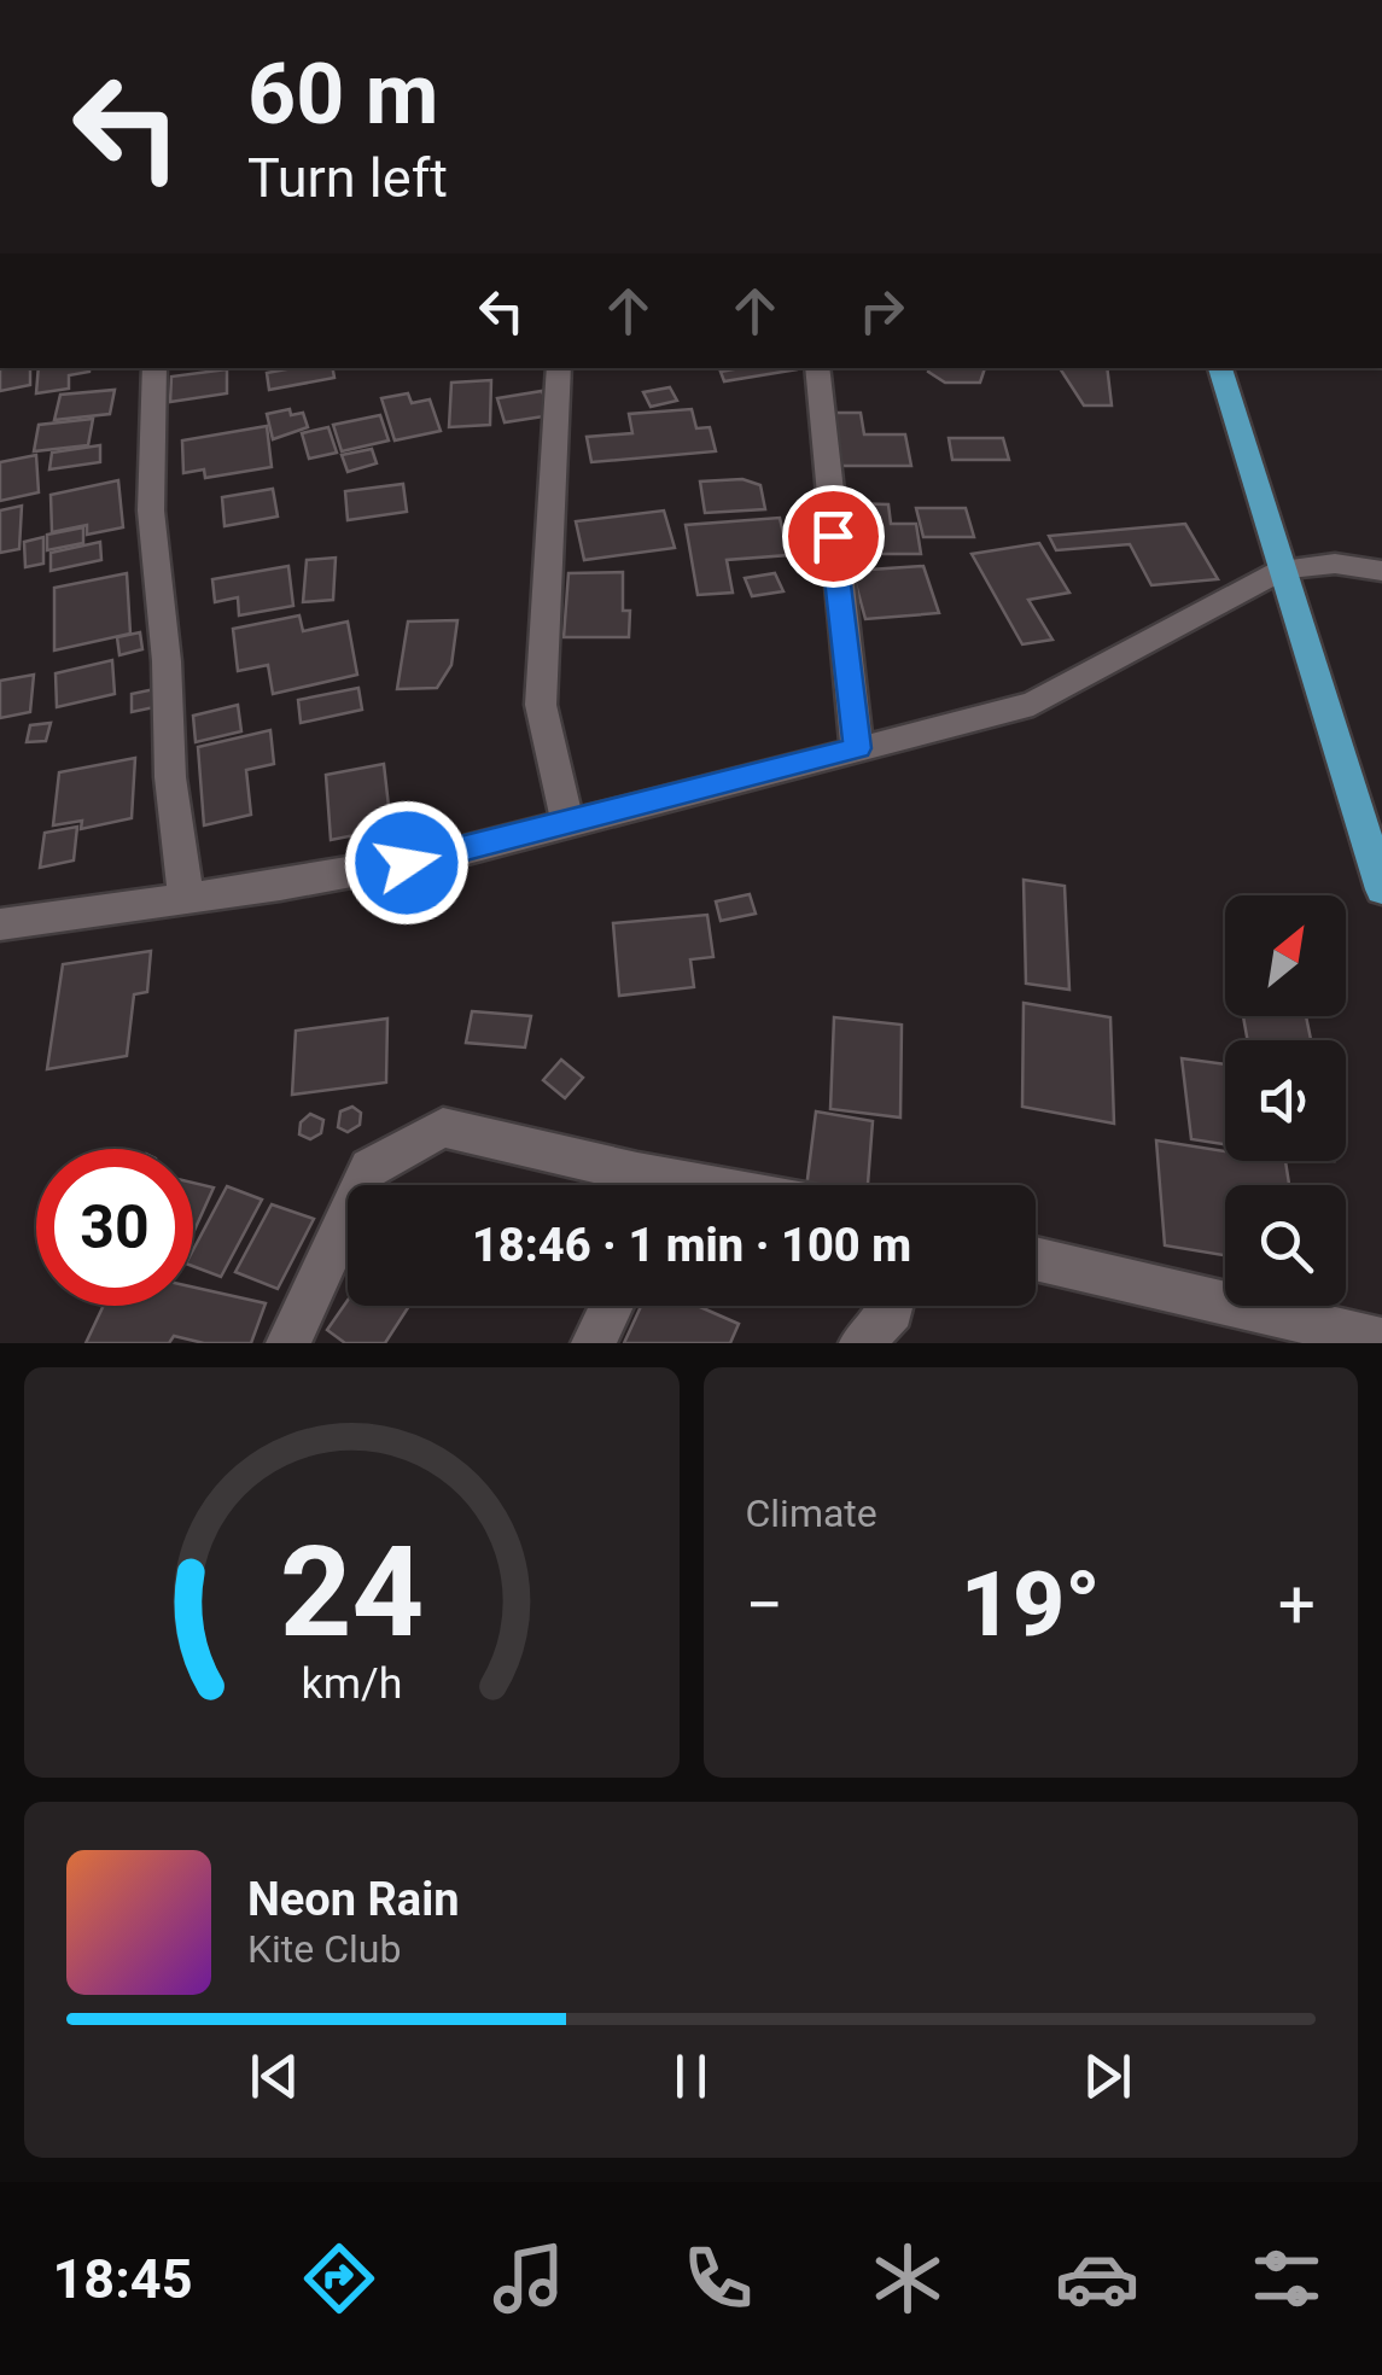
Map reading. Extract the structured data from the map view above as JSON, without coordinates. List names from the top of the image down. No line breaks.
{"north":"top right","page":{"turn":["60 m","Turn left"],"limit":"30","trip":"18:46 · 1 min · 100 m","tile":"Climate","heat":["−","19°","+"],"song":["Neon Rain","Kite Club"],"tabs":"18:45","gauge":["24","km/h"]}}
